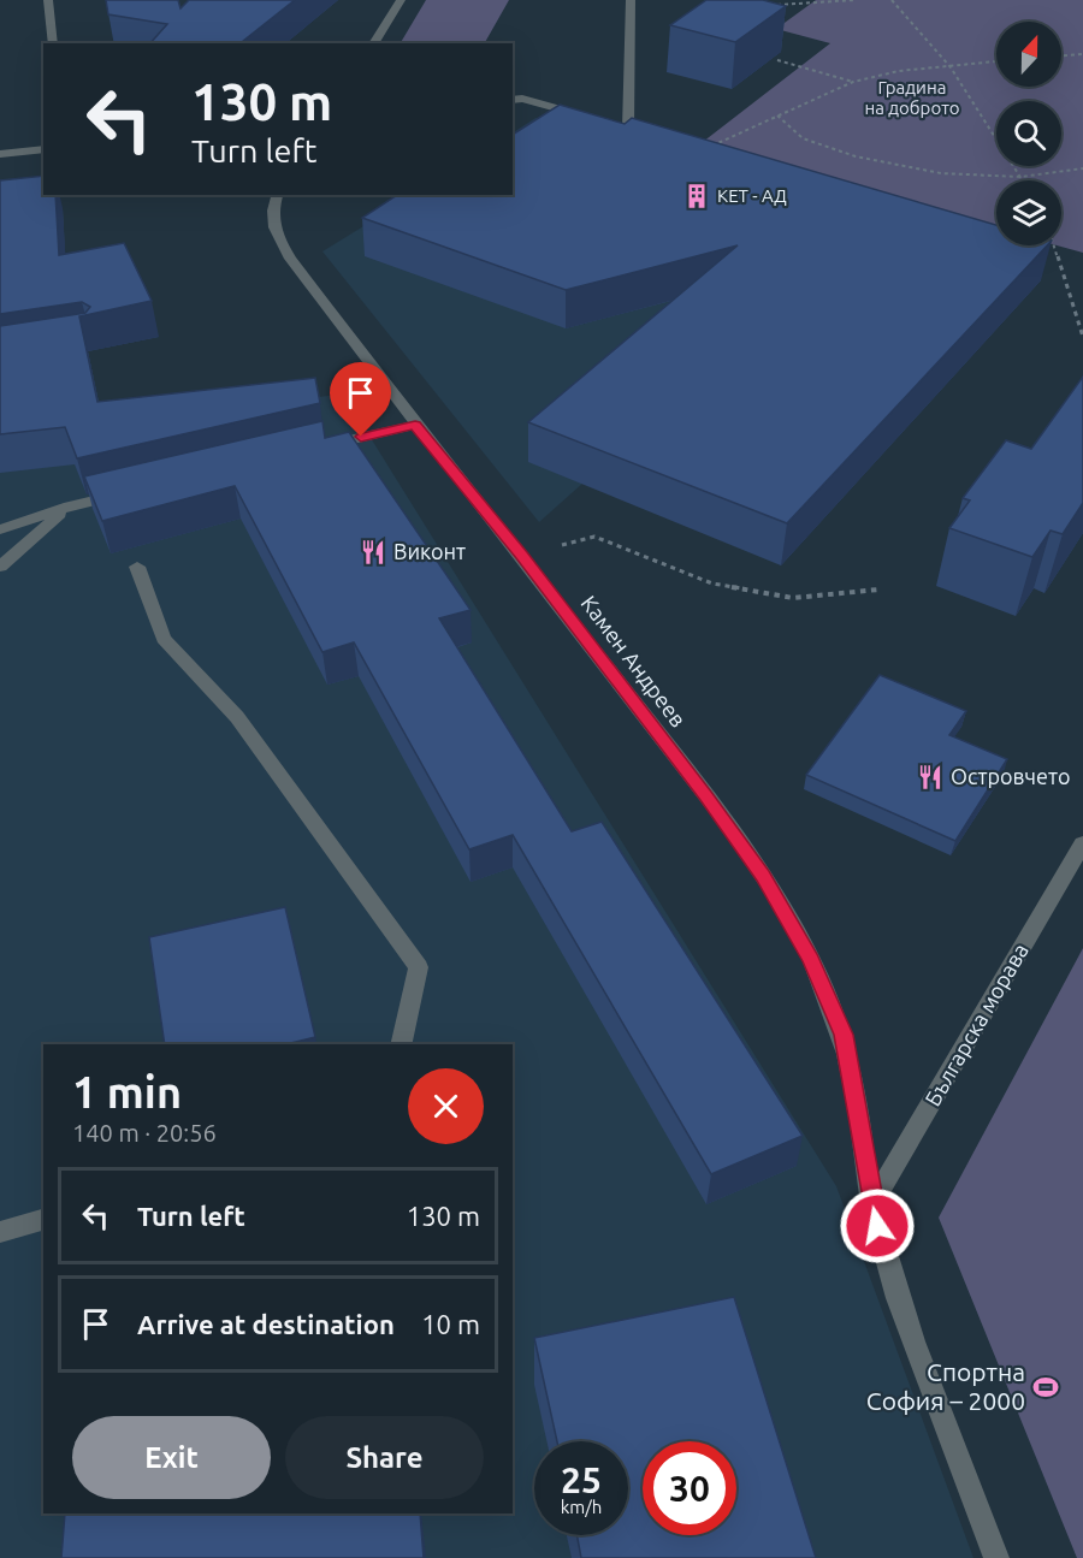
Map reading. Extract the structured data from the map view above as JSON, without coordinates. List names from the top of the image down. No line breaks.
{"streets":{"street":["Камен Андреев","Българска морава"]},"crossings":[["Камен Андреев","Българска морава"]],"parks":["Градина на доброто"],"places":{"building":["КЕТ - АД"],"restaurant":["Виконт","Островчето"],"sports":["Спортна София – 2000"]},"north":"top","page":{"turn":["130 m","Turn left"],"heading":["1 min","140 m · 20:56"],"list":[{"name":"Turn left","value":"130 m"},{"name":"Arrive at destination","value":"10 m"}],"buttons":["Exit","Share"],"speed":"25 km/h","limit":"30"}}
